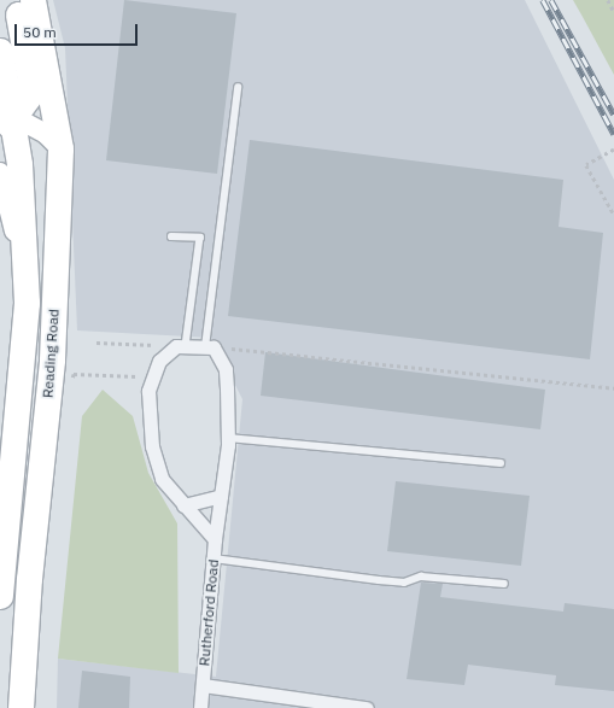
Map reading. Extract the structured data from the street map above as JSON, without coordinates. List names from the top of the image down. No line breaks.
{"streets":{"highway":["Reading Road"],"street":["Rutherford Road"]},"scale_bar":"50 m"}
